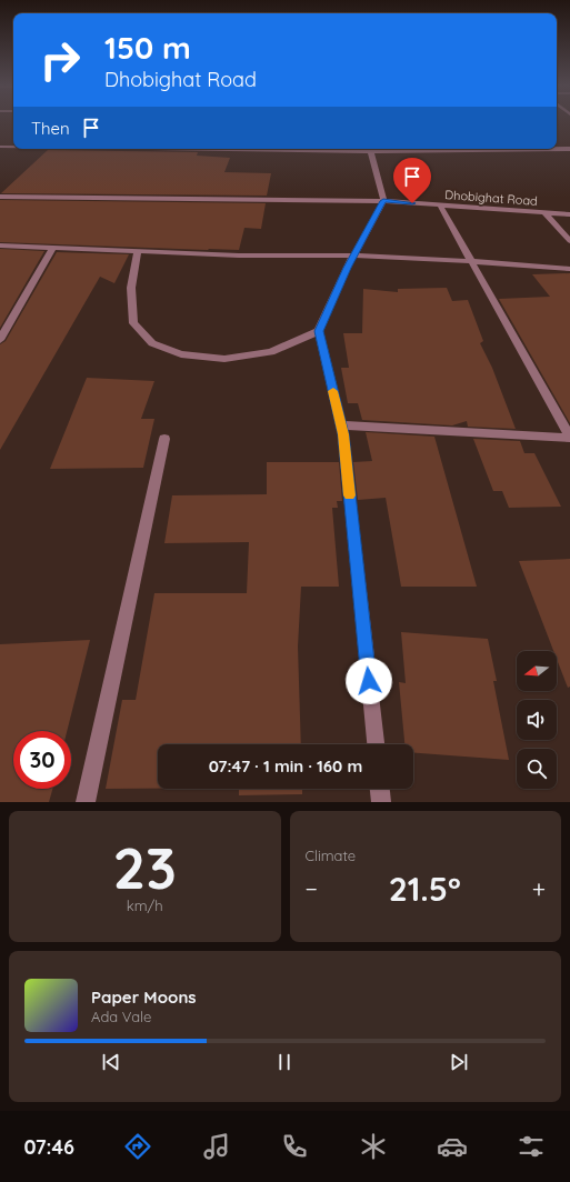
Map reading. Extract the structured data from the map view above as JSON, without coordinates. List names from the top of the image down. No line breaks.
{"streets":{"street":["Dhobighat Road"]},"north":"left","page":{"turn":["150 m","Dhobighat Road"],"then":"Then","limit":"30","trip":"07:47 · 1 min · 160 m","tile":[["23","km/h"],"Climate"],"heat":["−","21.5°","+"],"song":["Paper Moons","Ada Vale"],"tabs":"07:46"}}
